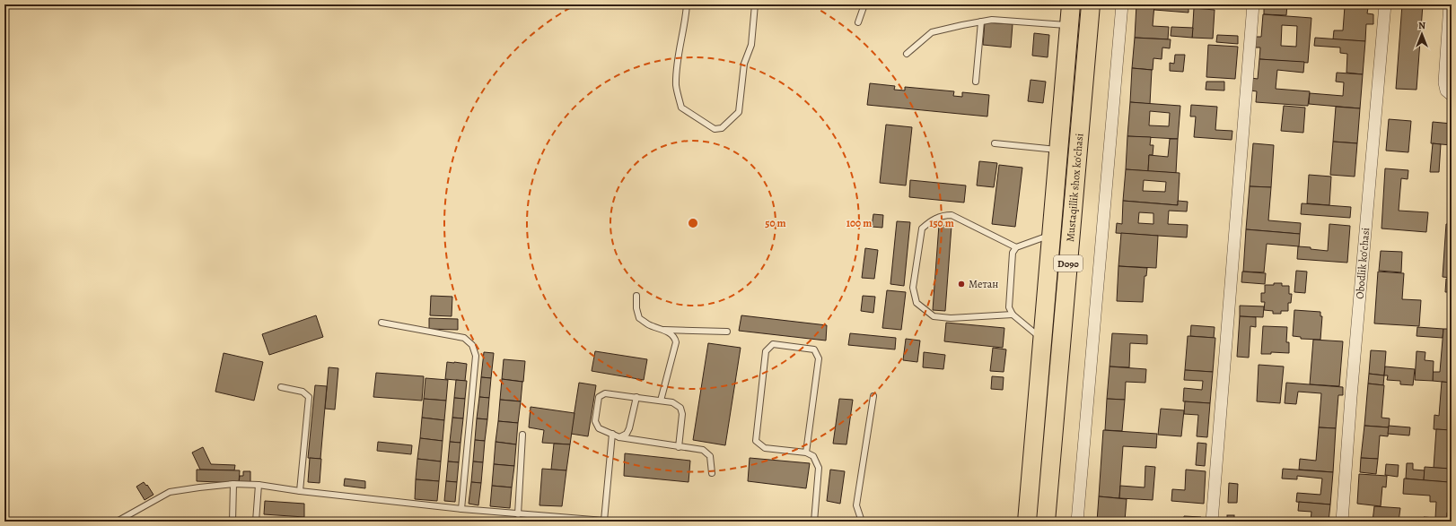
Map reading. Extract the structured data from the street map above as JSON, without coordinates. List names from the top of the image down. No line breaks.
{"streets":{"main road":["Mustaqillik shox ko'chasi","D090"],"street":["Obodlik ko'chasi"]},"places":["Метан"],"north":"top","rings":["50 m","100 m","150 m"]}
